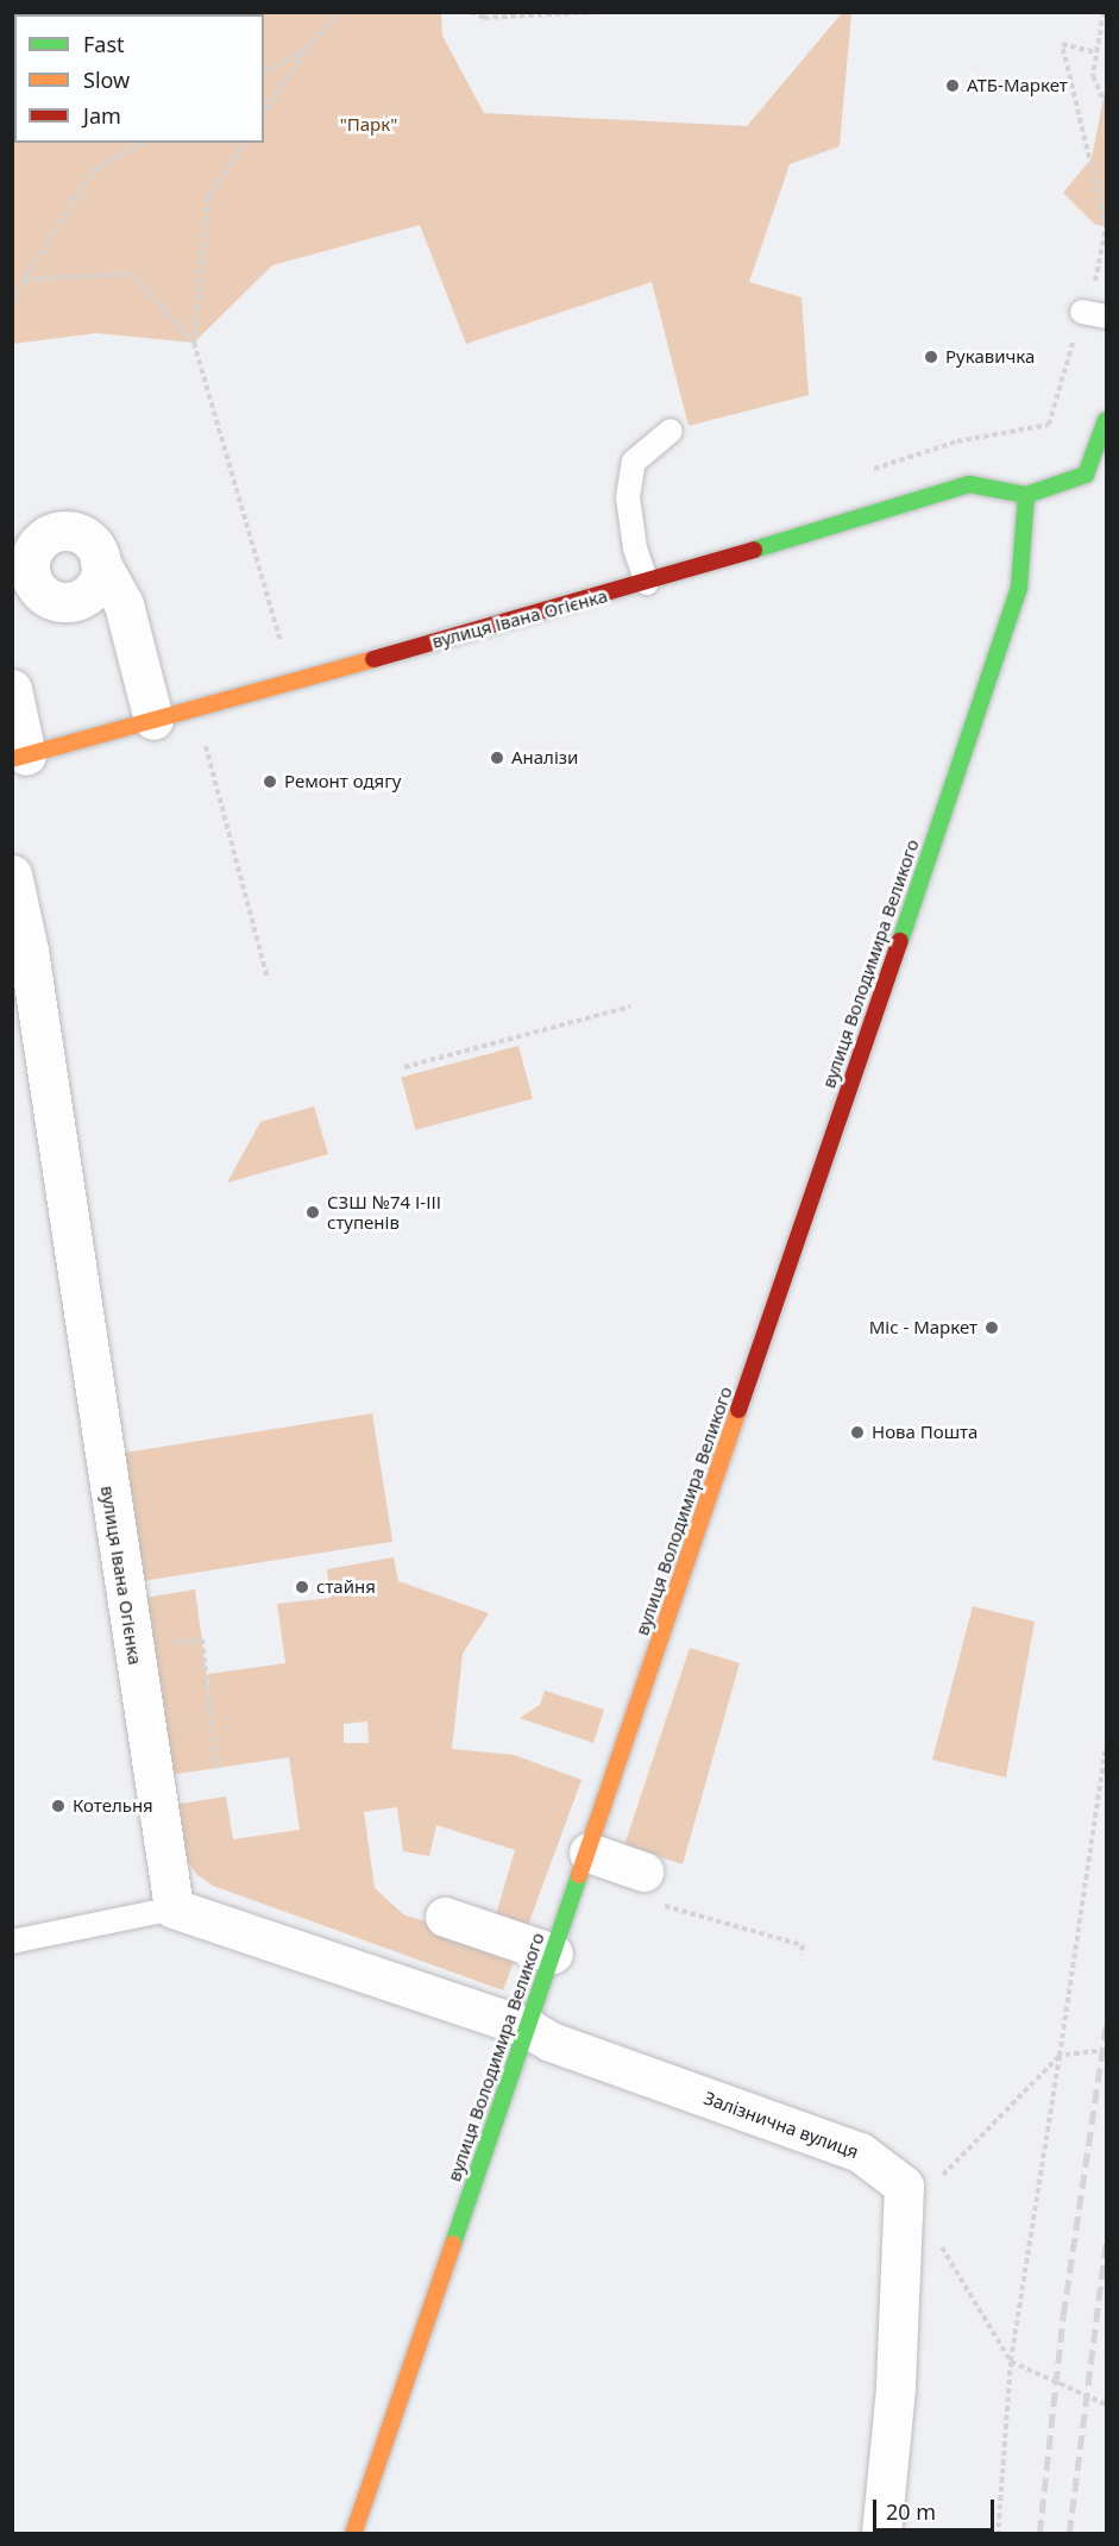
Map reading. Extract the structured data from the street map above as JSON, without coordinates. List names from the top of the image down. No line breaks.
{"streets":{"street":["вулиця Івана Огієнка","вулиця Володимира Великого","Залізнична вулиця"]},"crossings":[["вулиця Івана Огієнка","вулиця Володимира Великого"],["вулиця Володимира Великого","Залізнична вулиця"]],"parks":["\"Парк\""],"places":["АТБ-Маркет","Рукавичка","Аналізи","Ремонт одягу","СЗШ №74 І-ІІІ ступенів","Міс - Маркет","Нова Пошта","стайня","Котельня"],"legend":["Fast","Slow","Jam"],"scale_bar":"20 m"}
